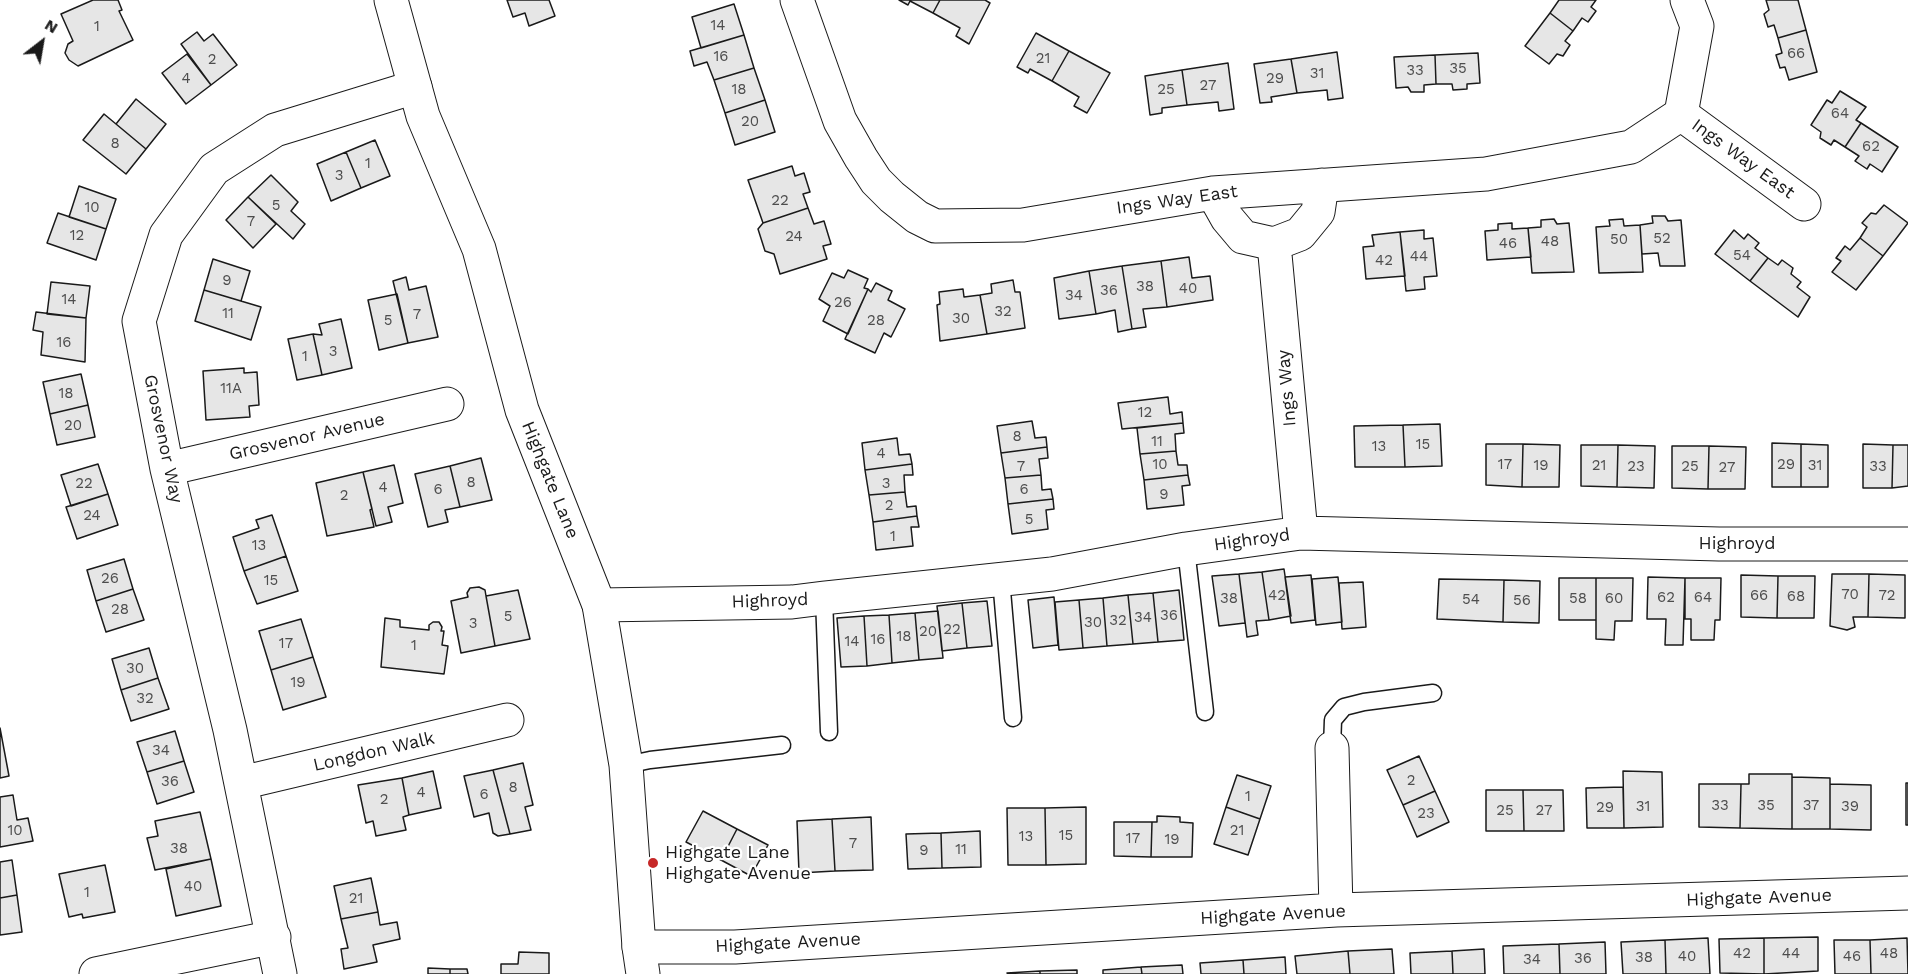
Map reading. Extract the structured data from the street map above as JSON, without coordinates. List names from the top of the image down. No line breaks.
{"streets":{"street":["Ings Way East","Ings Way","Grosvenor Avenue","Grosvenor Way","Highgate Lane","Highroyd","Longdon Walk","Highgate Avenue"]},"crossings":[["Ings Way","Highroyd"],["Grosvenor Avenue","Grosvenor Way"],["Grosvenor Way","Highgate Lane"],["Grosvenor Way","Longdon Walk"],["Highgate Lane","Highroyd"],["Highgate Lane","Highgate Avenue"]],"places":["Highgate Lane Highgate Avenue"],"house_numbers":["14","1","66","16","21","2","35","33","31","4","29","27","18","25","64","20","8","62","1","3","22","5","10","7","12","24","52","50","48","46","54","44","42","9","38","40","36","34","14","26","32","11","7","30","5","28","16","3","1","11A","18","12","20","8","11","15","13","4","10","17","29","19","21","31","7","23","25","33","27","8","22","3","4","6","6","9","2","2","24","5","1","13","26","15","70","42","66","72","68","62","64","38","58","60","54","56","28","36","5","34","32","30","3","22","20","18","16","14","17","1","30","19","32","34","2","36","8","4","6","1","2","33","35","37","31","39","29","25","27","23","10","21","15","13","17","19","7","38","11","9","40","1","21","42","44","48","40","46","38","36","34"],"north":"top right"}
